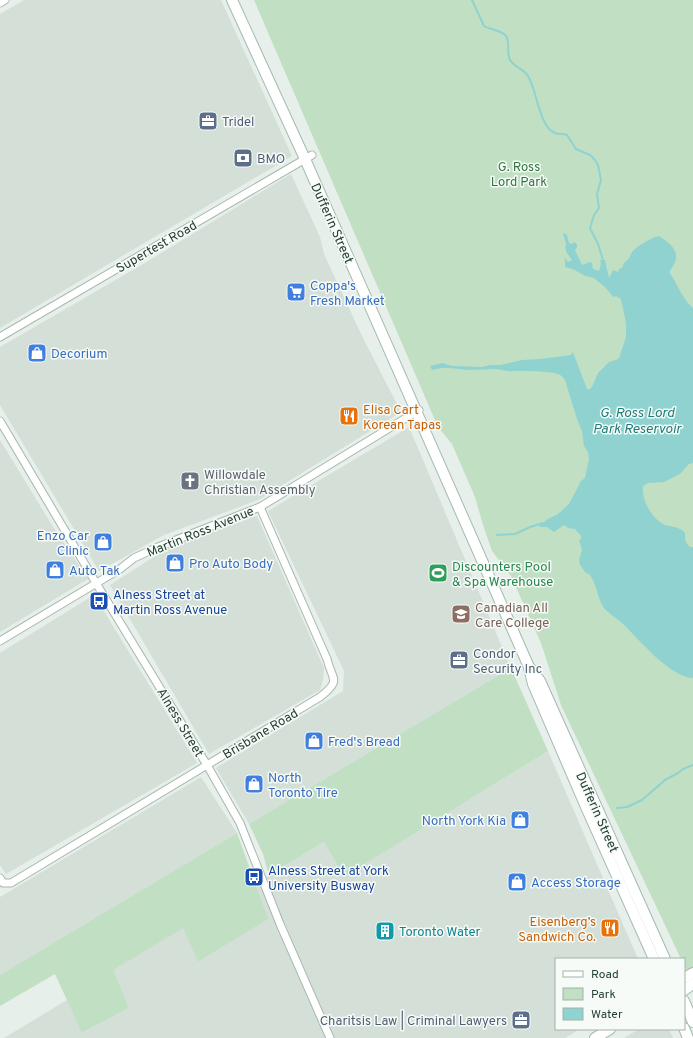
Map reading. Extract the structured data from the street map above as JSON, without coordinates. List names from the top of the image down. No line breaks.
{"streets":{"main road":["Dufferin Street"],"street":["Supertest Road","Martin Ross Avenue","Alness Street","Brisbane Road"]},"crossings":[["Dufferin Street","Supertest Road"],["Dufferin Street","Martin Ross Avenue"],["Martin Ross Avenue","Alness Street"],["Martin Ross Avenue","Brisbane Road"],["Alness Street","Brisbane Road"]],"water":["G. Ross Lord Park Reservoir"],"parks":["G. Ross Lord Park"],"places":{"office":["Tridel","Condor Security Inc","Charitsis Law | Criminal Lawyers"],"bank":["BMO"],"supermarket":["Coppa's Fresh Market"],"shop":["Decorium","Enzo Car Clinic","Pro Auto Body","Auto Tak","Fred's Bread","North Toronto Tire","North York Kia","Access Storage"],"restaurant":["Elisa Cart Korean Tapas","Eisenberg’s Sandwich Co."],"church":["Willowdale Christian Assembly"],"sports":["Discounters Pool & Spa Warehouse"],"bus stop":["Alness Street at Martin Ross Avenue","Alness Street at York University Busway"],"school or university":["Canadian All Care College"],"building":["Toronto Water"]},"legend":["Road","Park","Water"]}
